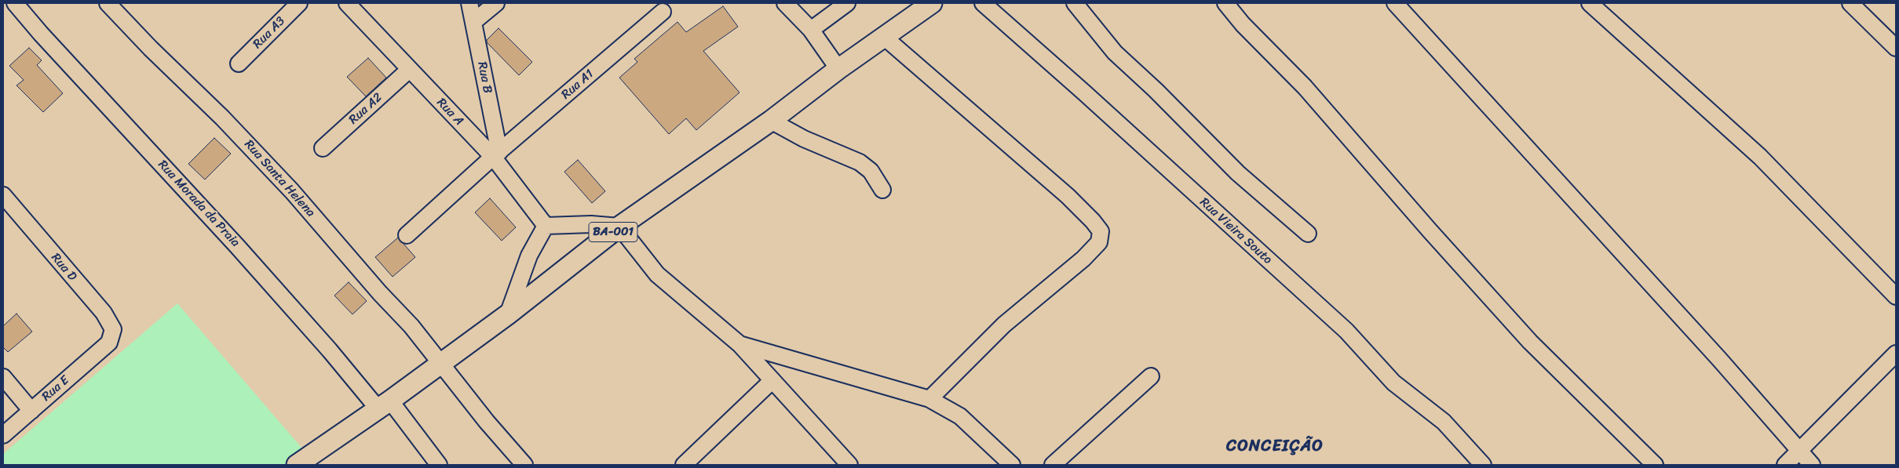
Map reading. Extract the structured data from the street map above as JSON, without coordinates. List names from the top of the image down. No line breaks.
{"streets":{"main road":["BA-001"],"street":["Rua A3","Rua B","Rua A1","Rua A2","Rua A","Rua Santa Helena","Rua Morada da Praia","Rua Vieira Souto","Rua D","Rua E"]},"crossings":[["Rua B","Rua A1"],["Rua B","Rua A"],["Rua A1","Rua A"],["Rua A2","Rua A"],["Rua Santa Helena","BA-001"],["Rua Morada da Praia","BA-001"],["Rua D","Rua E"]],"districts":["CONCEIÇÃO"]}
